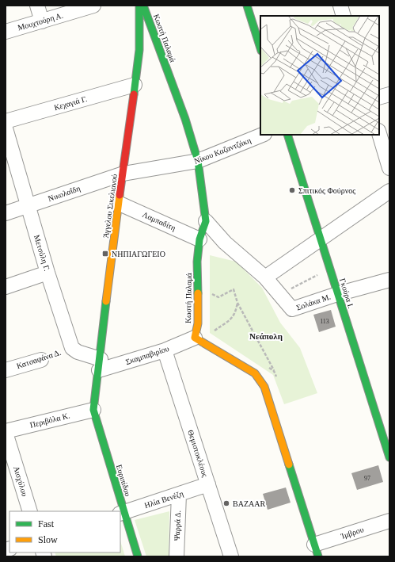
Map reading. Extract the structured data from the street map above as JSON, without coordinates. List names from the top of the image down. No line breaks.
{"streets":{"street":["Μουχτούρη Α.","Κωστή Παλαμά","Κεχαγιά Γ.","Νίκου Καζαντζάκη","Νικολαΐδη","Άγγελου Σικελιανού","Λαμπαδίτη","Μετσόλη Γ.","Γκούρα Ι.","Σολάκα Μ.","Σκαμπαβιρίου","Κατσαφάνα Δ.","Περιβόλα Κ.","Θεμιστοκλέους","Ευριπίδου","Αισχύλου","Ηλία Βενέζη","Ψαρρά Δ.","Ίμβρου"]},"crossings":[["Κωστή Παλαμά","Νίκου Καζαντζάκη"],["Κωστή Παλαμά","Λαμπαδίτη"],["Κωστή Παλαμά","Σκαμπαβιρίου"],["Κεχαγιά Γ.","Άγγελου Σικελιανού"],["Νίκου Καζαντζάκη","Νικολαΐδη"],["Νίκου Καζαντζάκη","Άγγελου Σικελιανού"],["Νικολαΐδη","Άγγελου Σικελιανού"],["Νικολαΐδη","Μετσόλη Γ."],["Άγγελου Σικελιανού","Λαμπαδίτη"],["Άγγελου Σικελιανού","Σκαμπαβιρίου"],["Άγγελου Σικελιανού","Περιβόλα Κ."],["Άγγελου Σικελιανού","Ευριπίδου"],["Μετσόλη Γ.","Κατσαφάνα Δ."],["Γκούρα Ι.","Σολάκα Μ."],["Σκαμπαβιρίου","Θεμιστοκλέους"],["Περιβόλα Κ.","Ευριπίδου"],["Περιβόλα Κ.","Αισχύλου"],["Θεμιστοκλέους","Ηλία Βενέζη"],["Ευριπίδου","Ηλία Βενέζη"],["Ηλία Βενέζη","Ψαρρά Δ."]],"districts":["Νεάπολη"],"places":{"other":["Σπιτικός Φούρνος","BAZAAR"],"transit":["ΝΗΠΙΑΓΩΓΕΙΟ"]},"house_numbers":["113","97"],"legend":["Fast","Slow"]}
